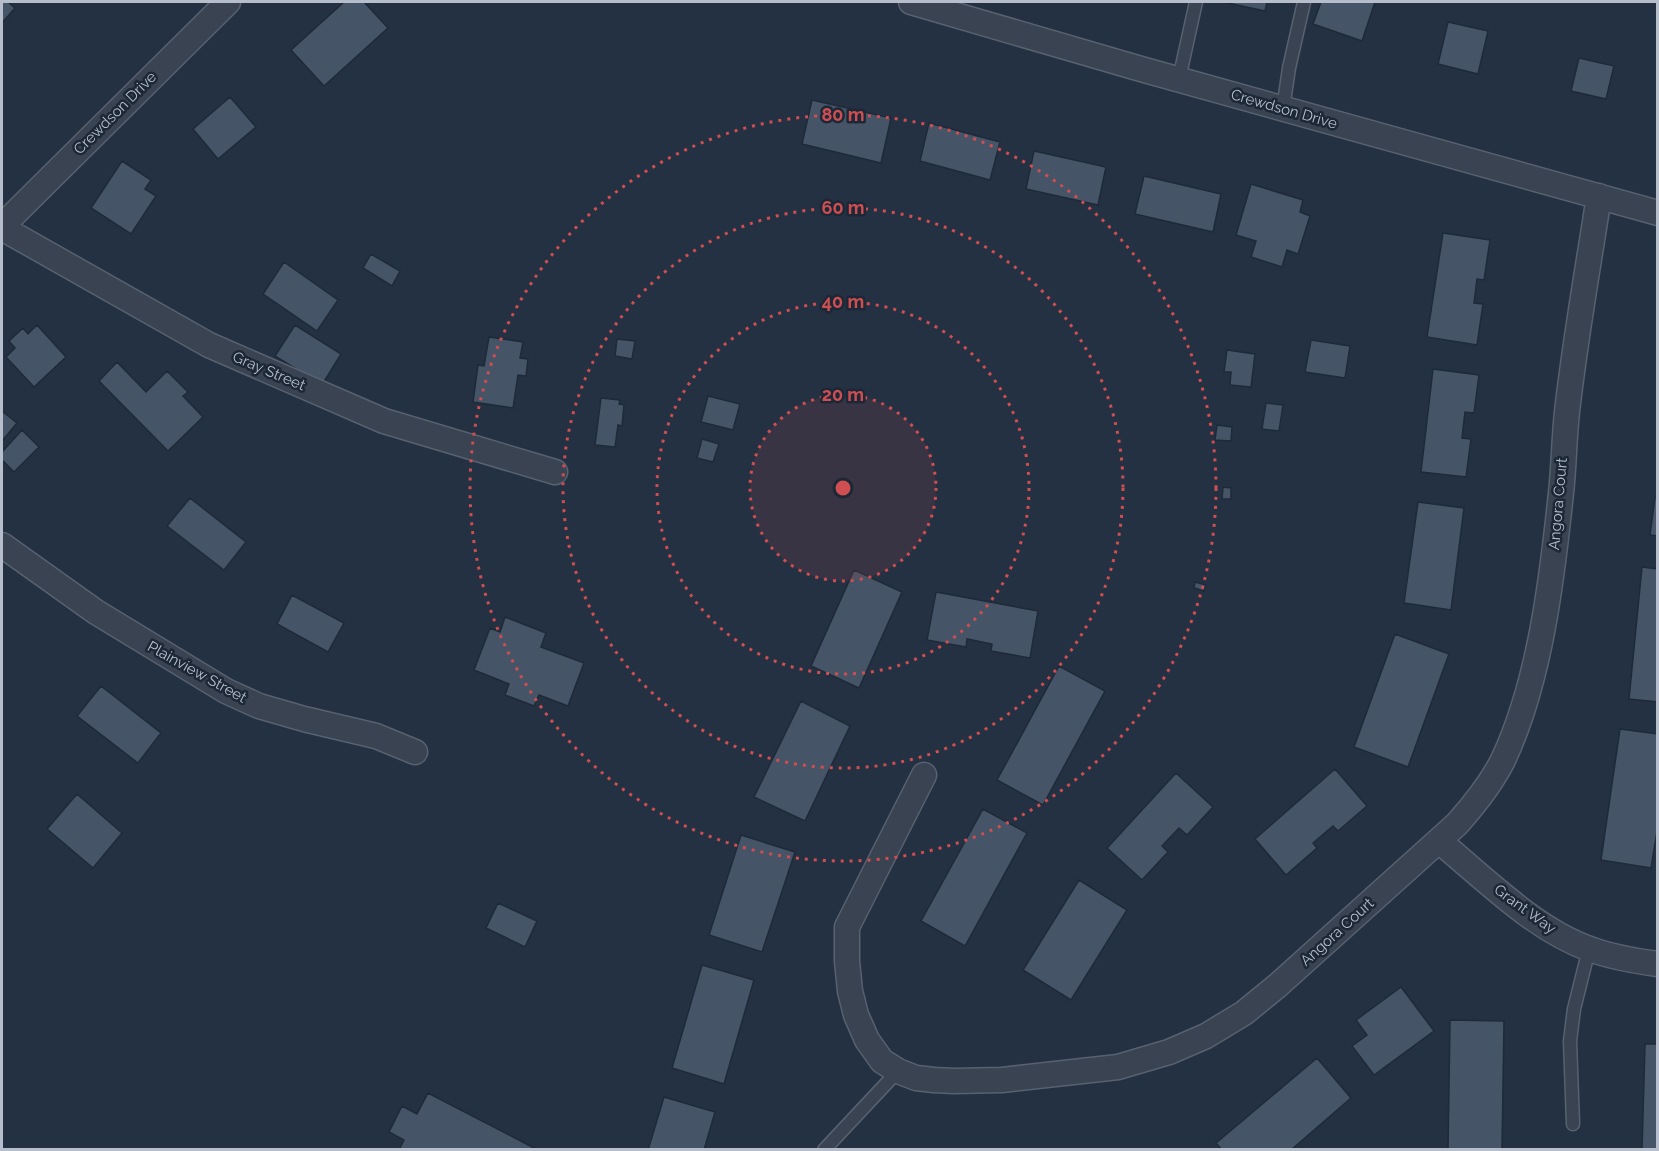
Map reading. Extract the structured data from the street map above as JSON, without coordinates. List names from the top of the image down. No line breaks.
{"streets":{"street":["Crewdson Drive","Gray Street","Angora Court","Plainview Street","Grant Way"]},"crossings":[["Crewdson Drive","Gray Street"],["Crewdson Drive","Angora Court"],["Angora Court","Grant Way"]],"rings":["80 m","60 m","40 m","20 m"]}
